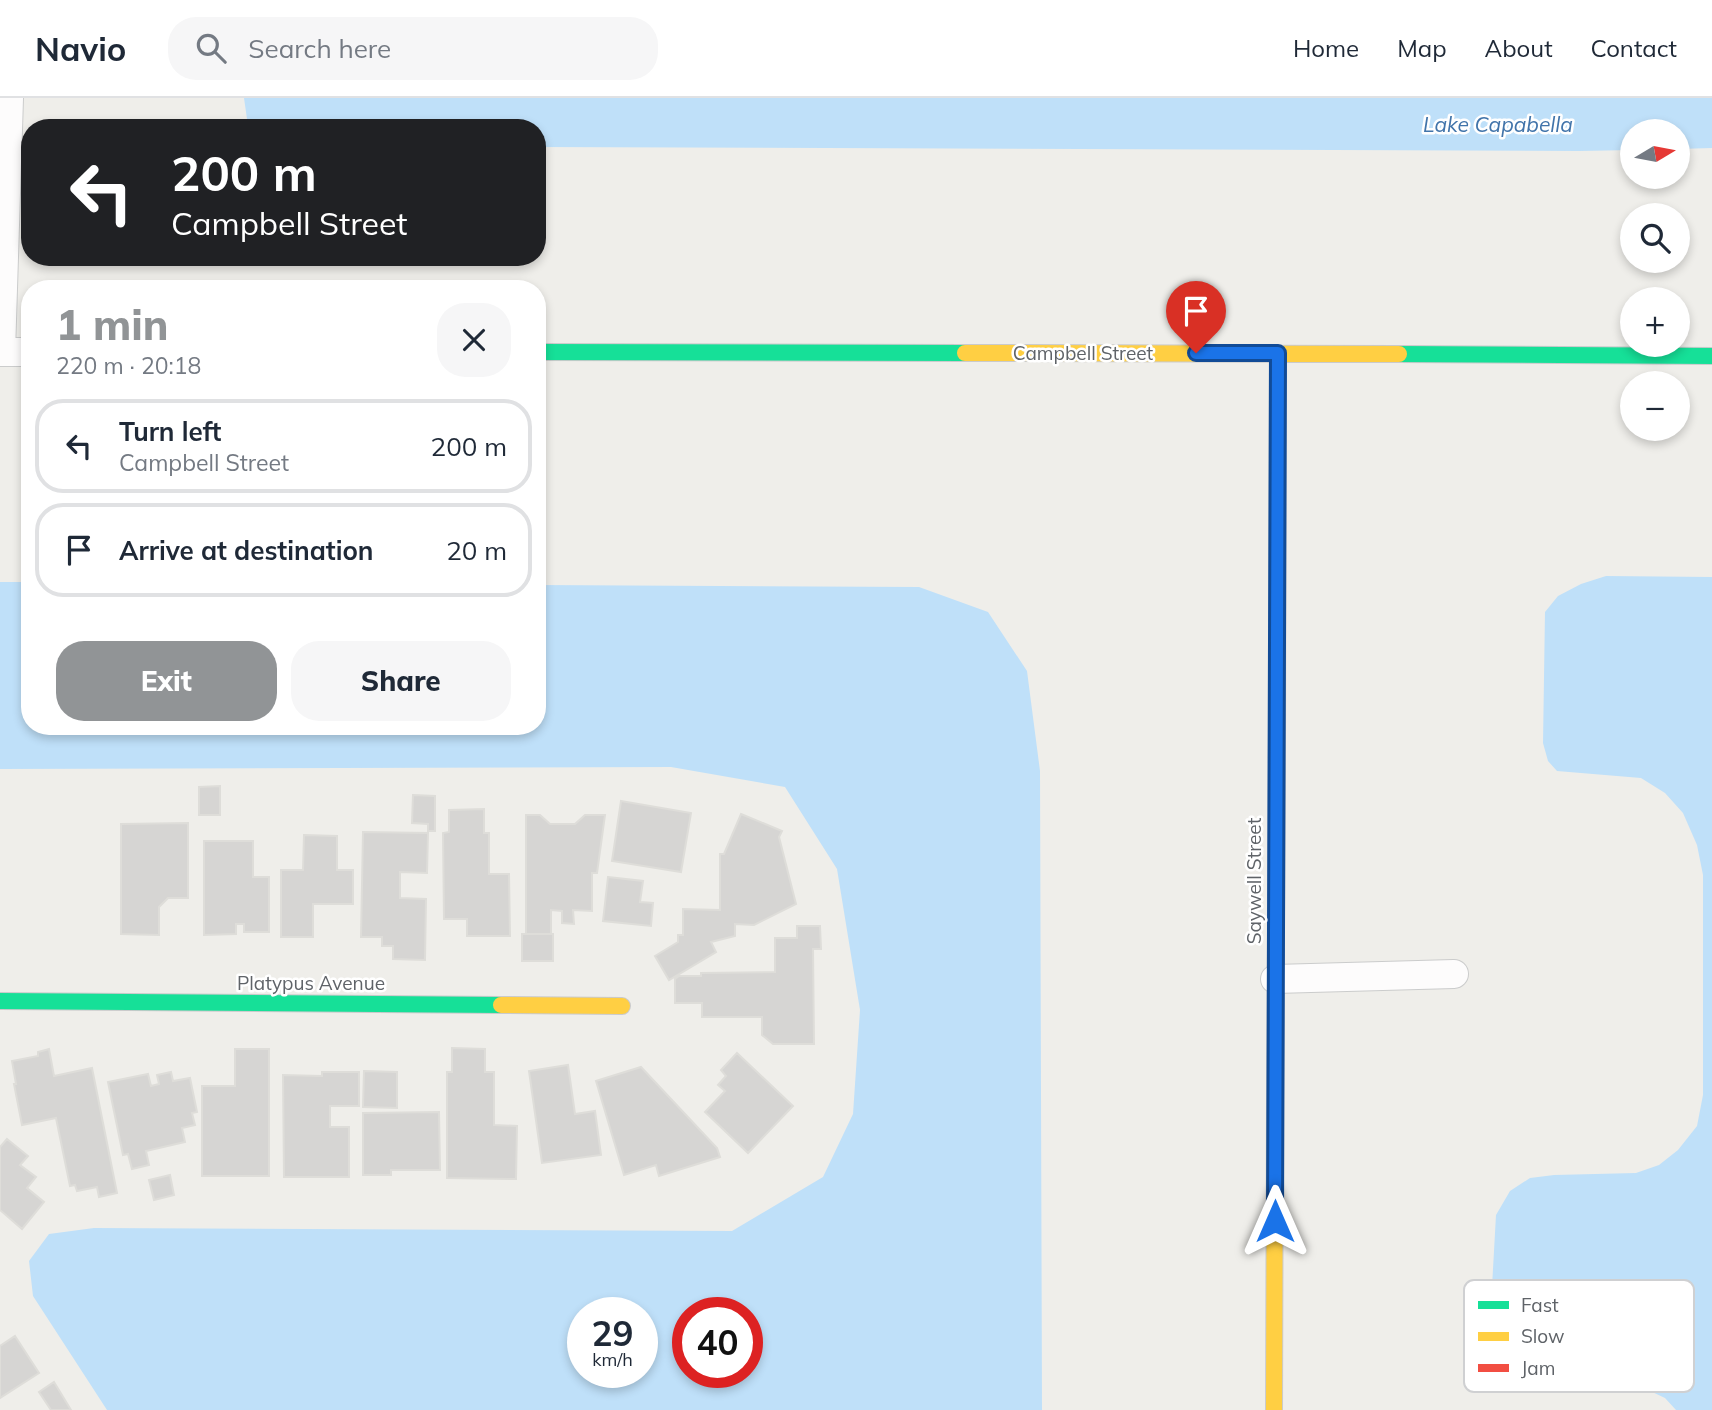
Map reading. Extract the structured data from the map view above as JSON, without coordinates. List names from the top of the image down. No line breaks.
{"streets":{"street":["Campbell Street","Saywell Street","Platypus Avenue"]},"crossings":[["Campbell Street","Saywell Street"]],"water":["Lake Capabella"],"legend":["Fast","Slow","Jam"],"north":"right","page":{"header":"Navio","search":"Search here","nav":["Home","Map","About","Contact"],"map_buttons":["+","−"],"turn":["200 m","Campbell Street"],"heading":["1 min","220 m · 20:18"],"list":[{"name":"Turn left","note":"Campbell Street","value":"200 m"},{"name":"Arrive at destination","value":"20 m"}],"buttons":["Exit","Share"],"speed":"29 km/h","limit":"40"}}
